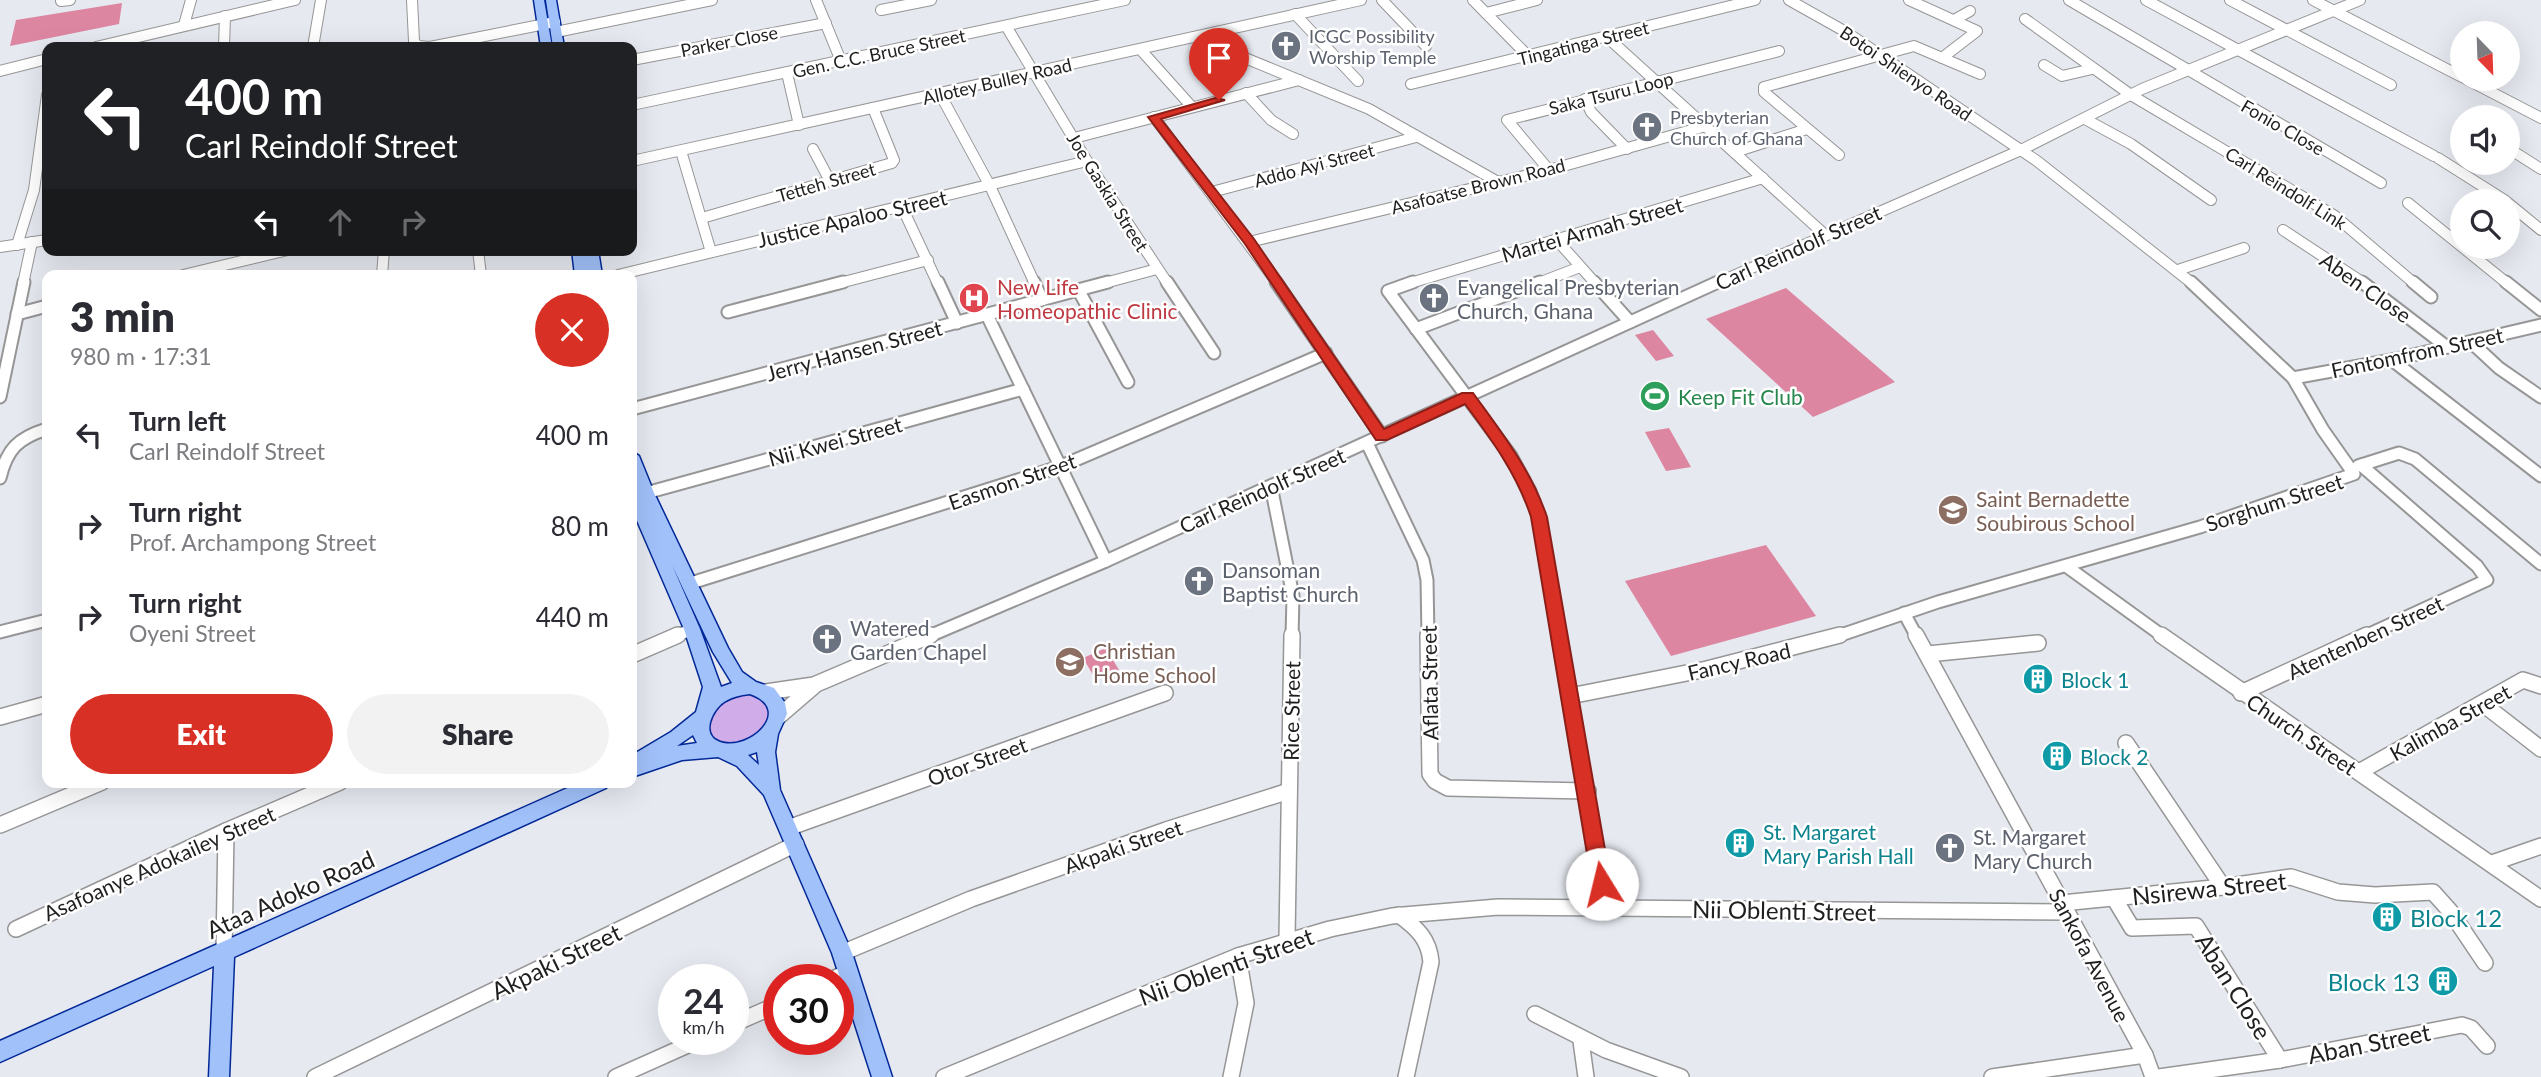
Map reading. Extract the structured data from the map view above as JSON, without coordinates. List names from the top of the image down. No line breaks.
{"streets":{"main road":["Ataa Adoko Road"],"street":["Parker Close","Tingatinga Street","Gen. C.C. Bruce Street","Botoi Shienyo Road","Allotey Bulley Road","Saka Tsuru Loop","Fonio Close","Addo Ayi Street","Tetteh Street","Asafoatse Brown Road","Carl Reindolf Link","Joe Gaskia Street","Justice Apaloo Street","Martei Armah Street","Carl Reindolf Street","Aben Close","Jerry Hansen Street","Fontomfrom Street","Nii Kwei Street","Easmon Street","Sorghum Street","Atentenben Street","Fancy Road","Aflata Street","Rice Street","Kalimba Street","Church Street","Otor Street","Akpaki Street","Asafoanye Adokailey Street","Nsirewa Street","Nii Oblenti Street","Sankofa Avenue","Aban Close","Aban Street"]},"crossings":[["Gen. C.C. Bruce Street","Joe Gaskia Street"],["Botoi Shienyo Road","Carl Reindolf Street"],["Botoi Shienyo Road","Sorghum Street"],["Allotey Bulley Road","Tetteh Street"],["Allotey Bulley Road","Joe Gaskia Street"],["Saka Tsuru Loop","Asafoatse Brown Road"],["Fonio Close","Carl Reindolf Street"],["Carl Reindolf Link","Carl Reindolf Street"],["Joe Gaskia Street","Justice Apaloo Street"],["Joe Gaskia Street","Jerry Hansen Street"],["Martei Armah Street","Carl Reindolf Street"],["Martei Armah Street","Fancy Road"],["Martei Armah Street","Aflata Street"],["Martei Armah Street","Nii Oblenti Street"],["Carl Reindolf Street","Sorghum Street"],["Carl Reindolf Street","Aflata Street"],["Carl Reindolf Street","Rice Street"],["Aben Close","Fontomfrom Street"],["Fontomfrom Street","Sorghum Street"],["Sorghum Street","Atentenben Street"],["Sorghum Street","Fancy Road"],["Sorghum Street","Church Street"],["Sorghum Street","Sankofa Avenue"],["Atentenben Street","Church Street"],["Fancy Road","Sankofa Avenue"],["Rice Street","Akpaki Street"],["Rice Street","Nii Oblenti Street"],["Kalimba Street","Church Street"],["Otor Street","Akpaki Street"],["Nsirewa Street","Nii Oblenti Street"],["Nsirewa Street","Sankofa Avenue"],["Nsirewa Street","Aban Close"],["Nii Oblenti Street","Sankofa Avenue"],["Sankofa Avenue","Aban Street"],["Aban Close","Aban Street"]],"places":{"church":["ICGC Possibility Worship Temple","Presbyterian Church of Ghana","Evangelical Presbyterian Church, Ghana","Dansoman Baptist Church","Watered Garden Chapel","St. Margaret Mary Church"],"hospital":["New Life Homeopathic Clinic"],"sports":["Keep Fit Club"],"school or university":["Saint Bernadette Soubirous School","Christian Home School"],"building":["Block 1","Block 2","St. Margaret Mary Parish Hall","Block 12","Block 13"]},"north":"bottom right","page":{"turn":["400 m","Carl Reindolf Street"],"heading":["3 min","980 m · 17:31"],"list":[{"name":"Turn left","note":"Carl Reindolf Street","value":"400 m"},{"name":"Turn right","note":"Prof. Archampong Street","value":"80 m"},{"name":"Turn right","note":"Oyeni Street","value":"440 m"}],"buttons":["Exit","Share"],"speed":"24 km/h","limit":"30"}}
